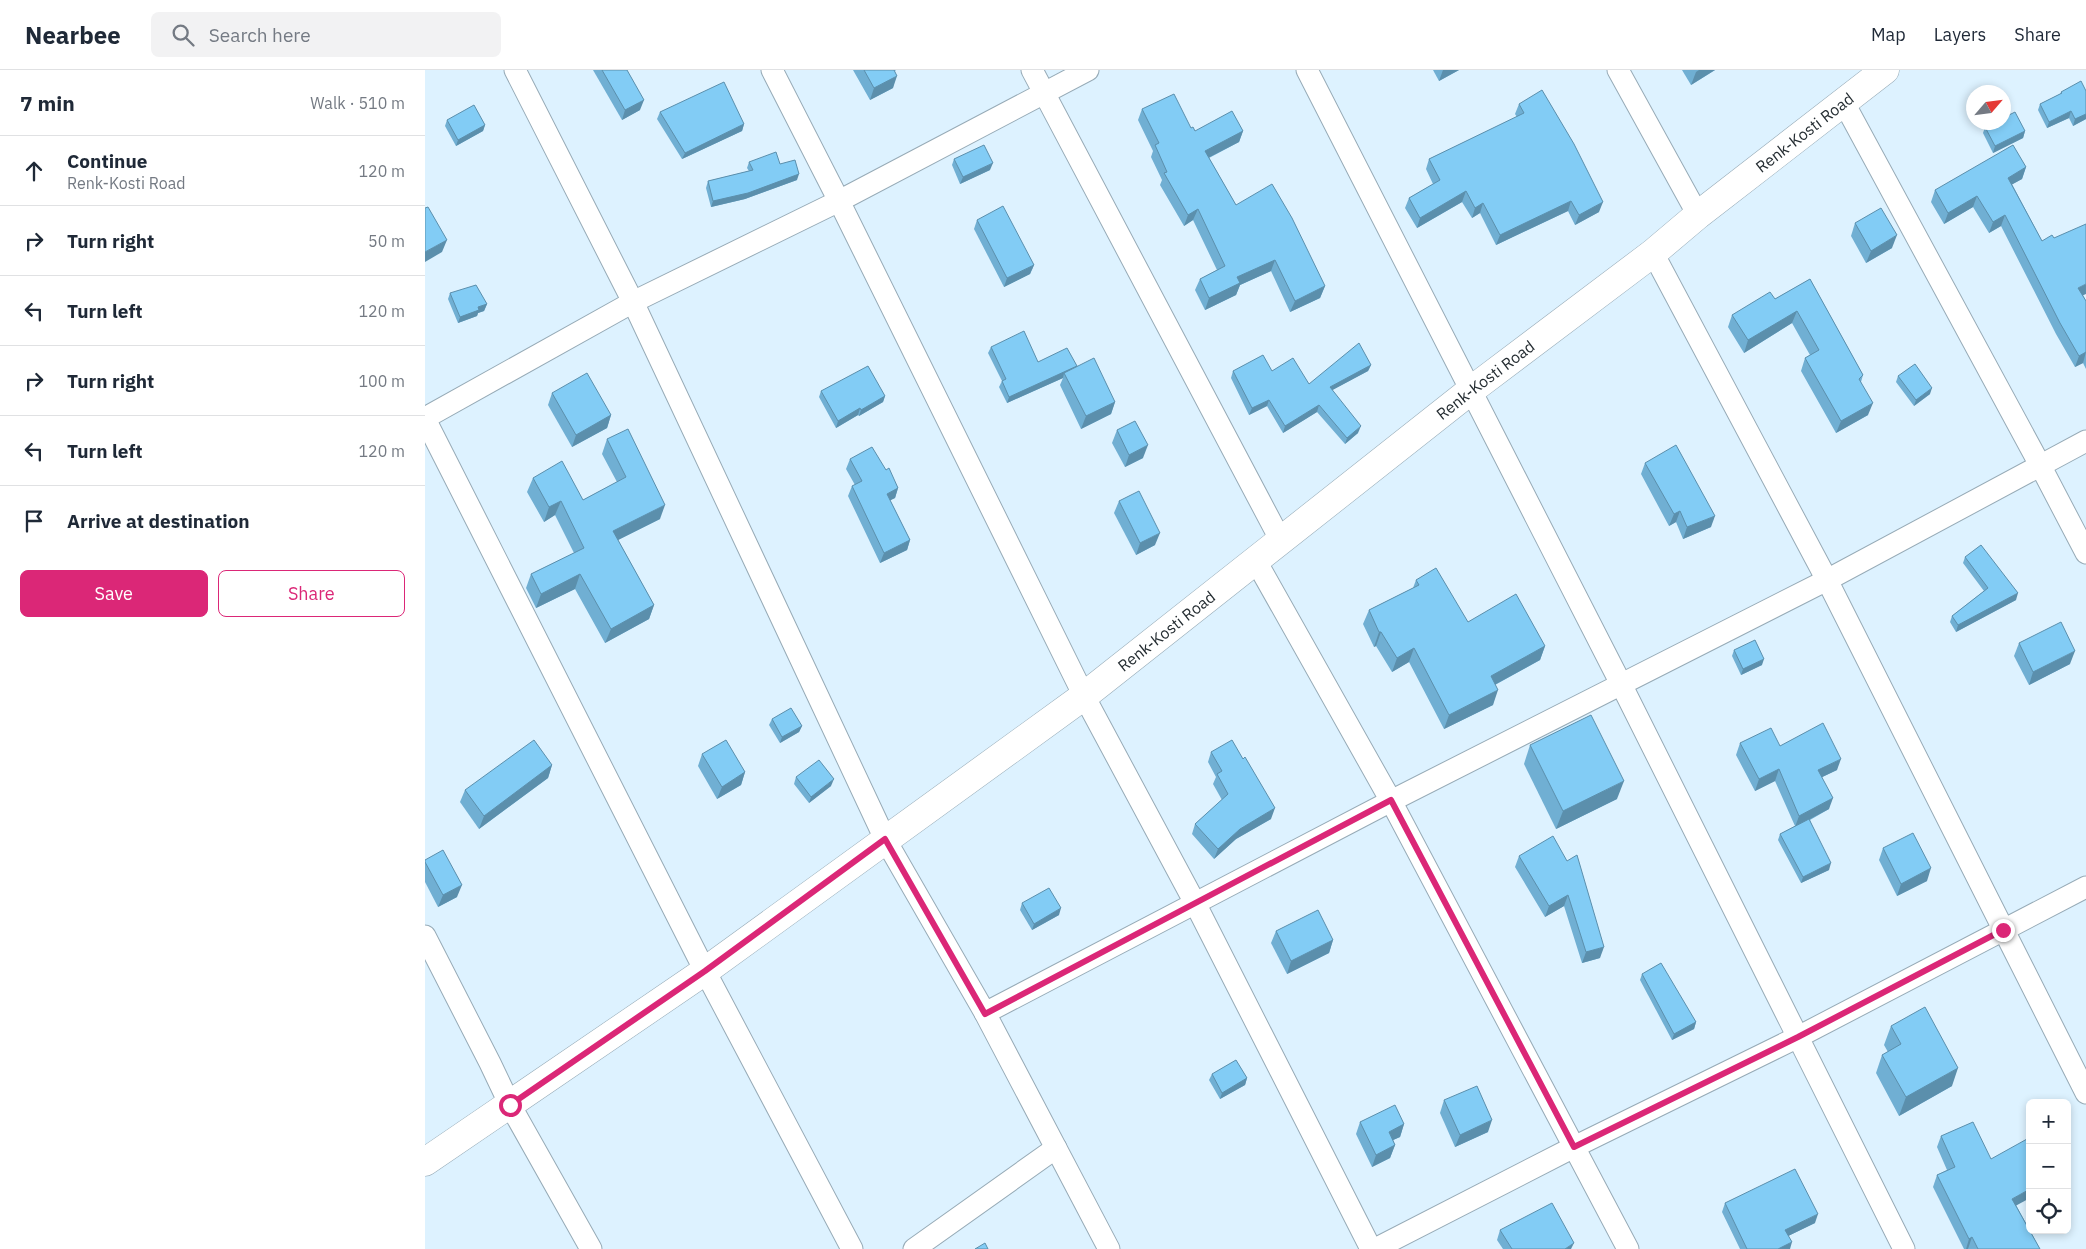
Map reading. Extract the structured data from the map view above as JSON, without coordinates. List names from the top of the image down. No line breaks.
{"streets":{"main road":["Renk-Kosti Road"]},"north":"top right","page":{"header":"Nearbee","search":"Search here","nav":["Map","Layers","Share"],"heading":["7 min","Walk · 510 m"],"list":[["Continue","Renk-Kosti Road","120 m"],["Turn right","50 m"],["Turn left","120 m"],["Turn right","100 m"],["Turn left","120 m"],"Arrive at destination"],"buttons":["Save","Share"],"map_buttons":["+","−"]}}
